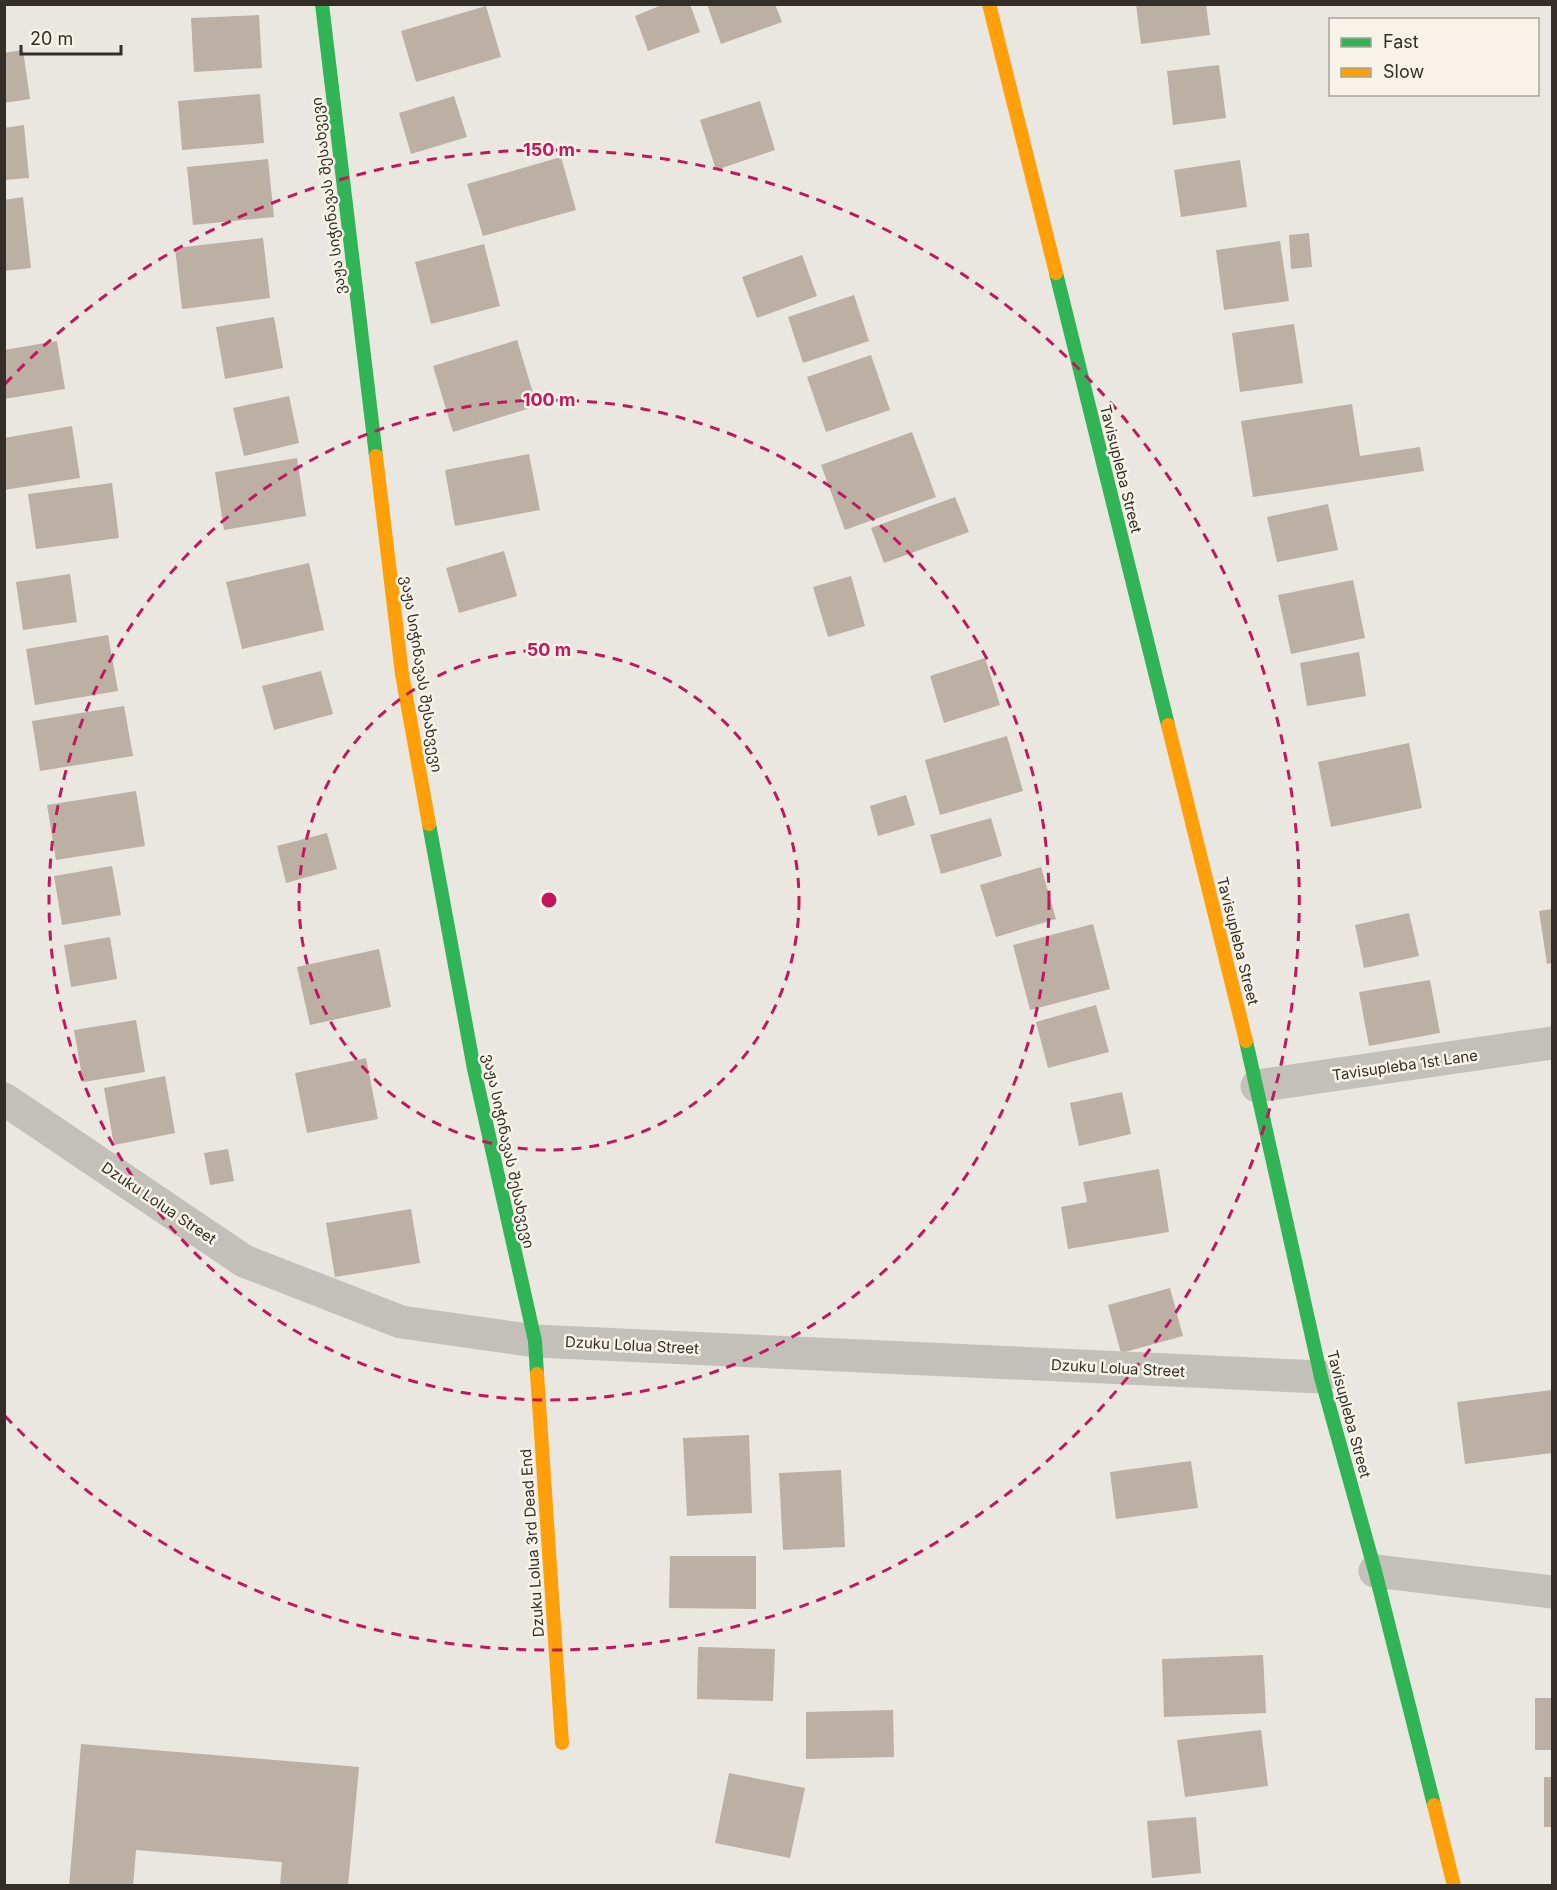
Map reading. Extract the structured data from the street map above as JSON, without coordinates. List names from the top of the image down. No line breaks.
{"streets":{"main road":["ვაჟა სიჭინავას შესახვევი","Tavisupleba Street","Dzuku Lolua 3rd Dead End"],"street":["Tavisupleba 1st Lane","Dzuku Lolua Street"]},"crossings":[["ვაჟა სიჭინავას შესახვევი","Dzuku Lolua Street"],["ვაჟა სიჭინავას შესახვევი","Dzuku Lolua 3rd Dead End"],["Tavisupleba Street","Tavisupleba 1st Lane"],["Tavisupleba Street","Dzuku Lolua Street"],["Dzuku Lolua Street","Dzuku Lolua 3rd Dead End"]],"legend":["Fast","Slow"],"scale_bar":"20 m","rings":["150 m","100 m","50 m"]}
